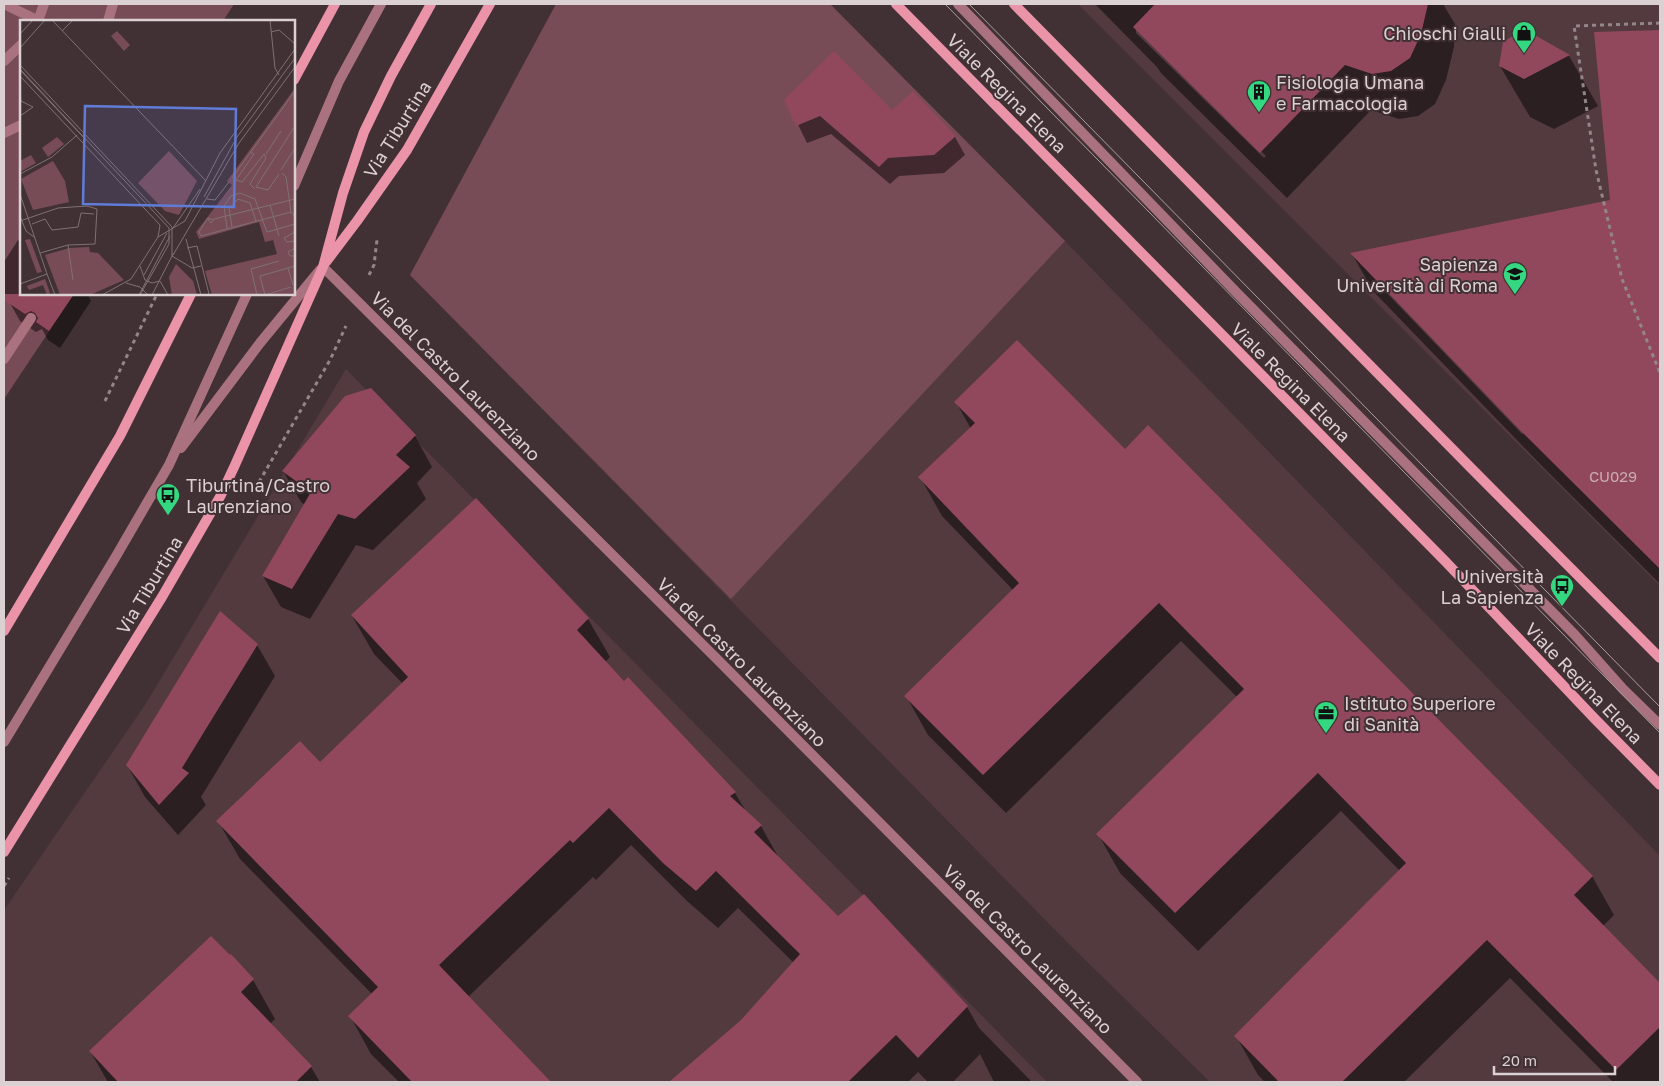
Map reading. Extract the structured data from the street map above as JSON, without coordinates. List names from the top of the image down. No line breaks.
{"streets":{"main road":["Viale Regina Elena","Via Tiburtina"],"street":["Via del Castro Laurenziano"]},"crossings":[["Via Tiburtina","Via del Castro Laurenziano"]],"places":{"shop":["Chioschi Gialli"],"building":["Fisiologia Umana e Farmacologia"],"school or university":["Sapienza Università di Roma"],"bus stop":["Tiburtina/Castro Laurenziano","Università La Sapienza"],"office":["Istituto Superiore di Sanità"]},"house_numbers":["CU029"],"scale_bar":"20 m"}
